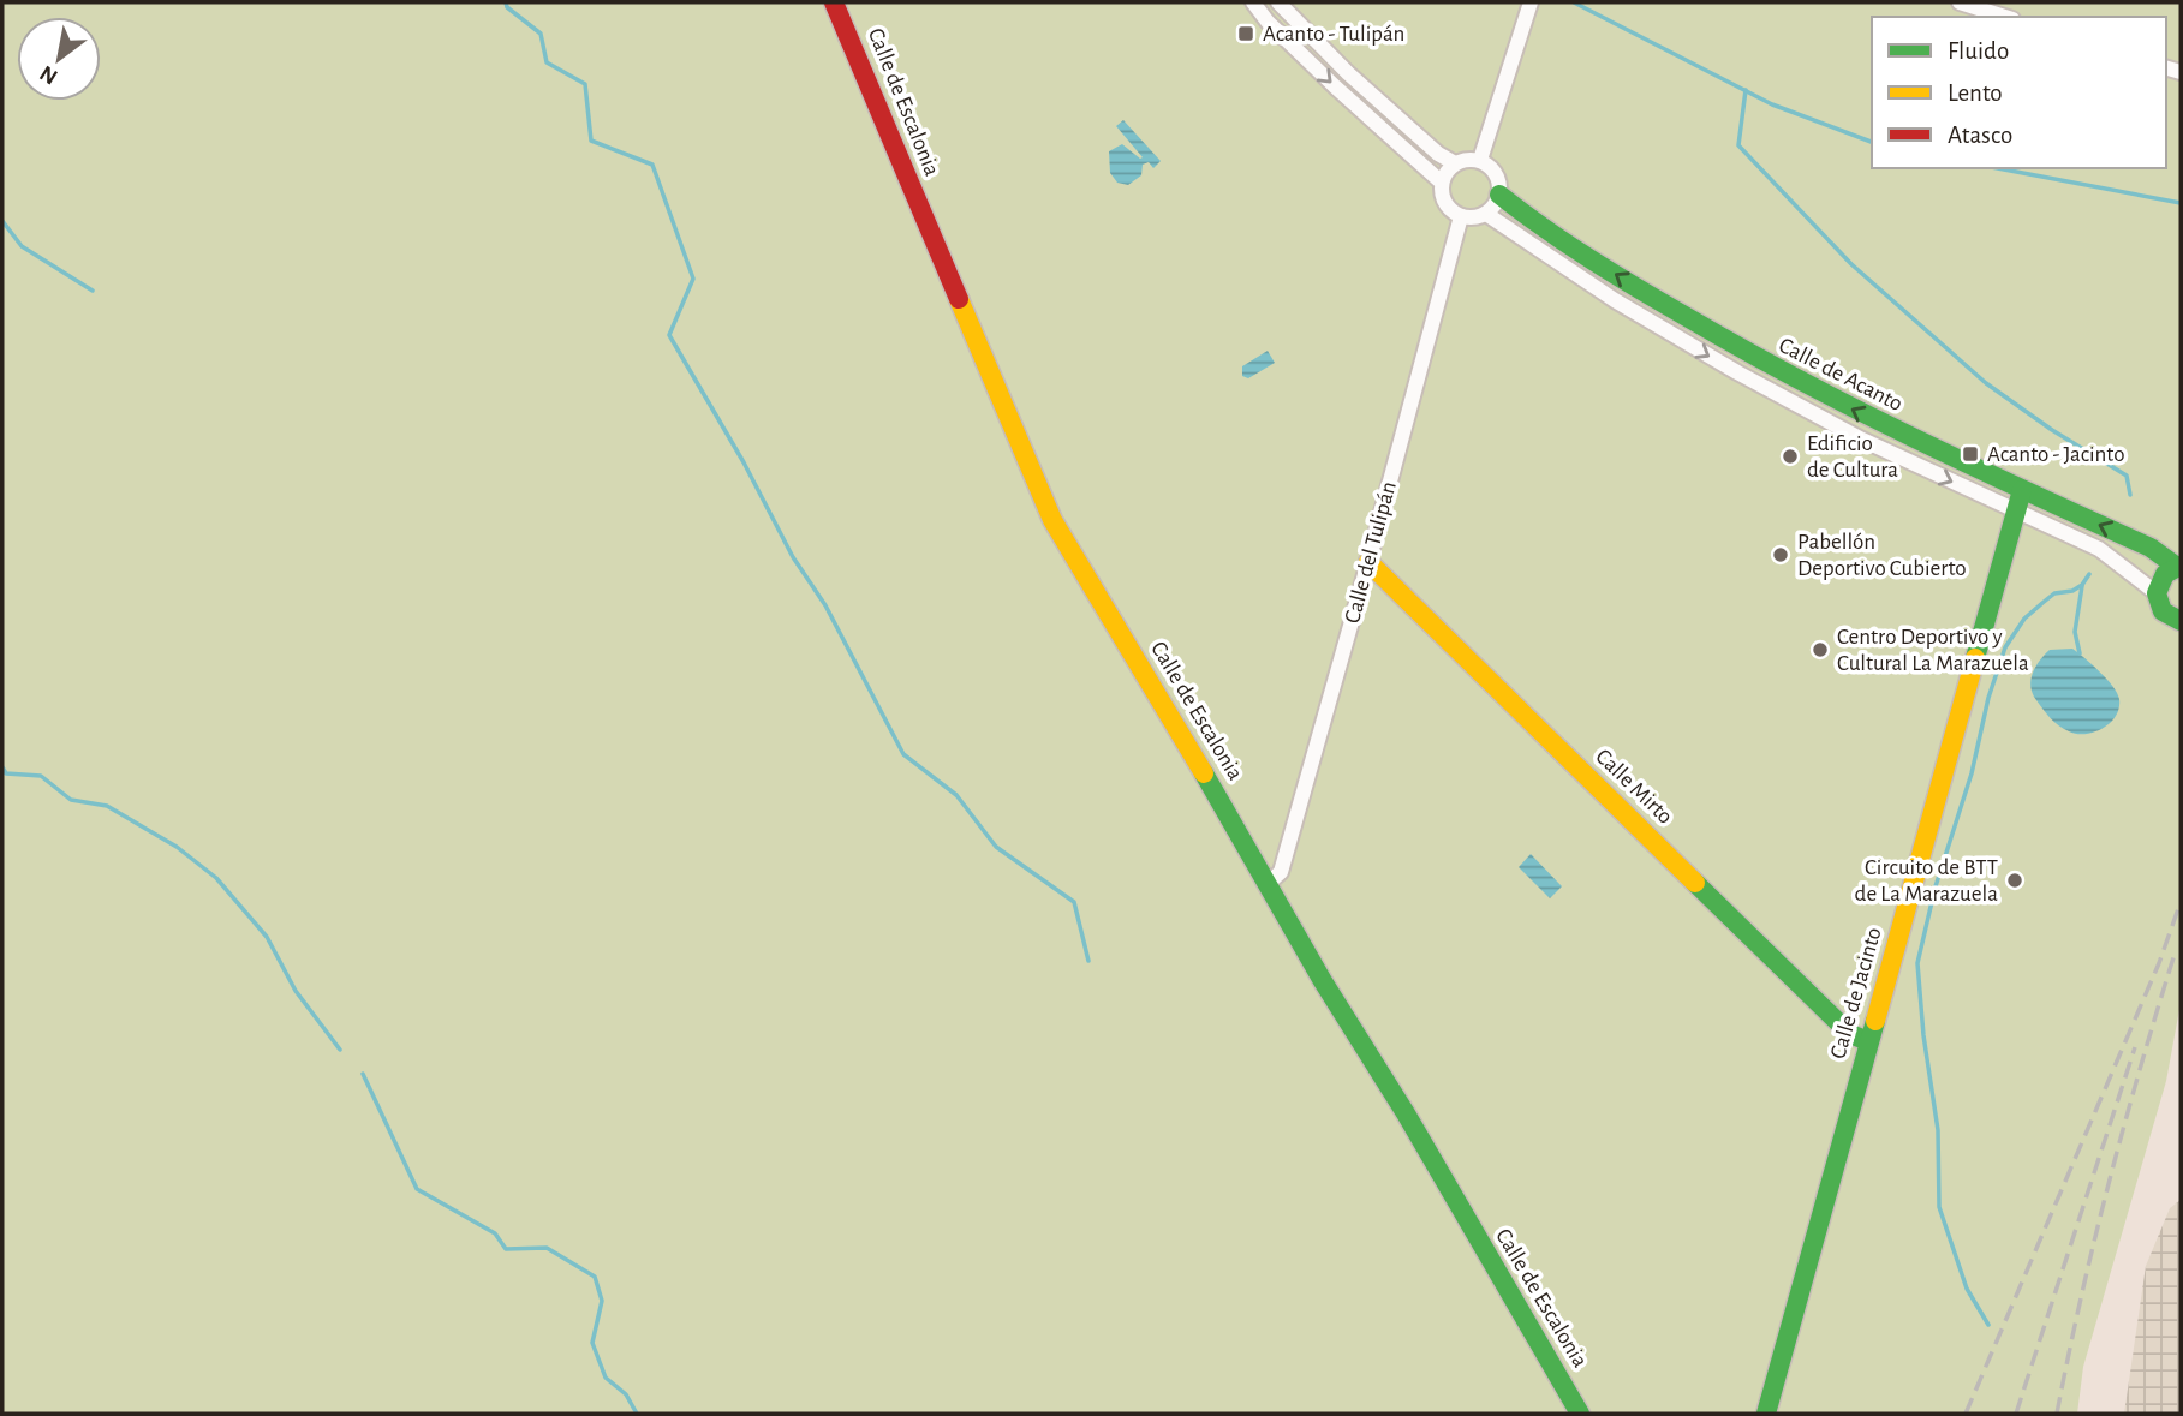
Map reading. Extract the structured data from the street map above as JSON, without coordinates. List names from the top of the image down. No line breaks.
{"streets":{"street":["Calle de Escalonia","Calle de Acanto","Calle del Tulipán","Calle Mirto","Calle de Jacinto"]},"crossings":[["Calle de Escalonia","Calle del Tulipán"],["Calle de Acanto","Calle del Tulipán"],["Calle de Acanto","Calle de Jacinto"],["Calle del Tulipán","Calle Mirto"],["Calle Mirto","Calle de Jacinto"]],"places":{"transit":["Acanto - Tulipán","Acanto - Jacinto"],"other":["Edificio de Cultura","Pabellón Deportivo Cubierto","Centro Deportivo y Cultural La Marazuela","Circuito de BTT de La Marazuela"]},"legend":["Fluido","Lento","Atasco"],"north":"bottom left"}
